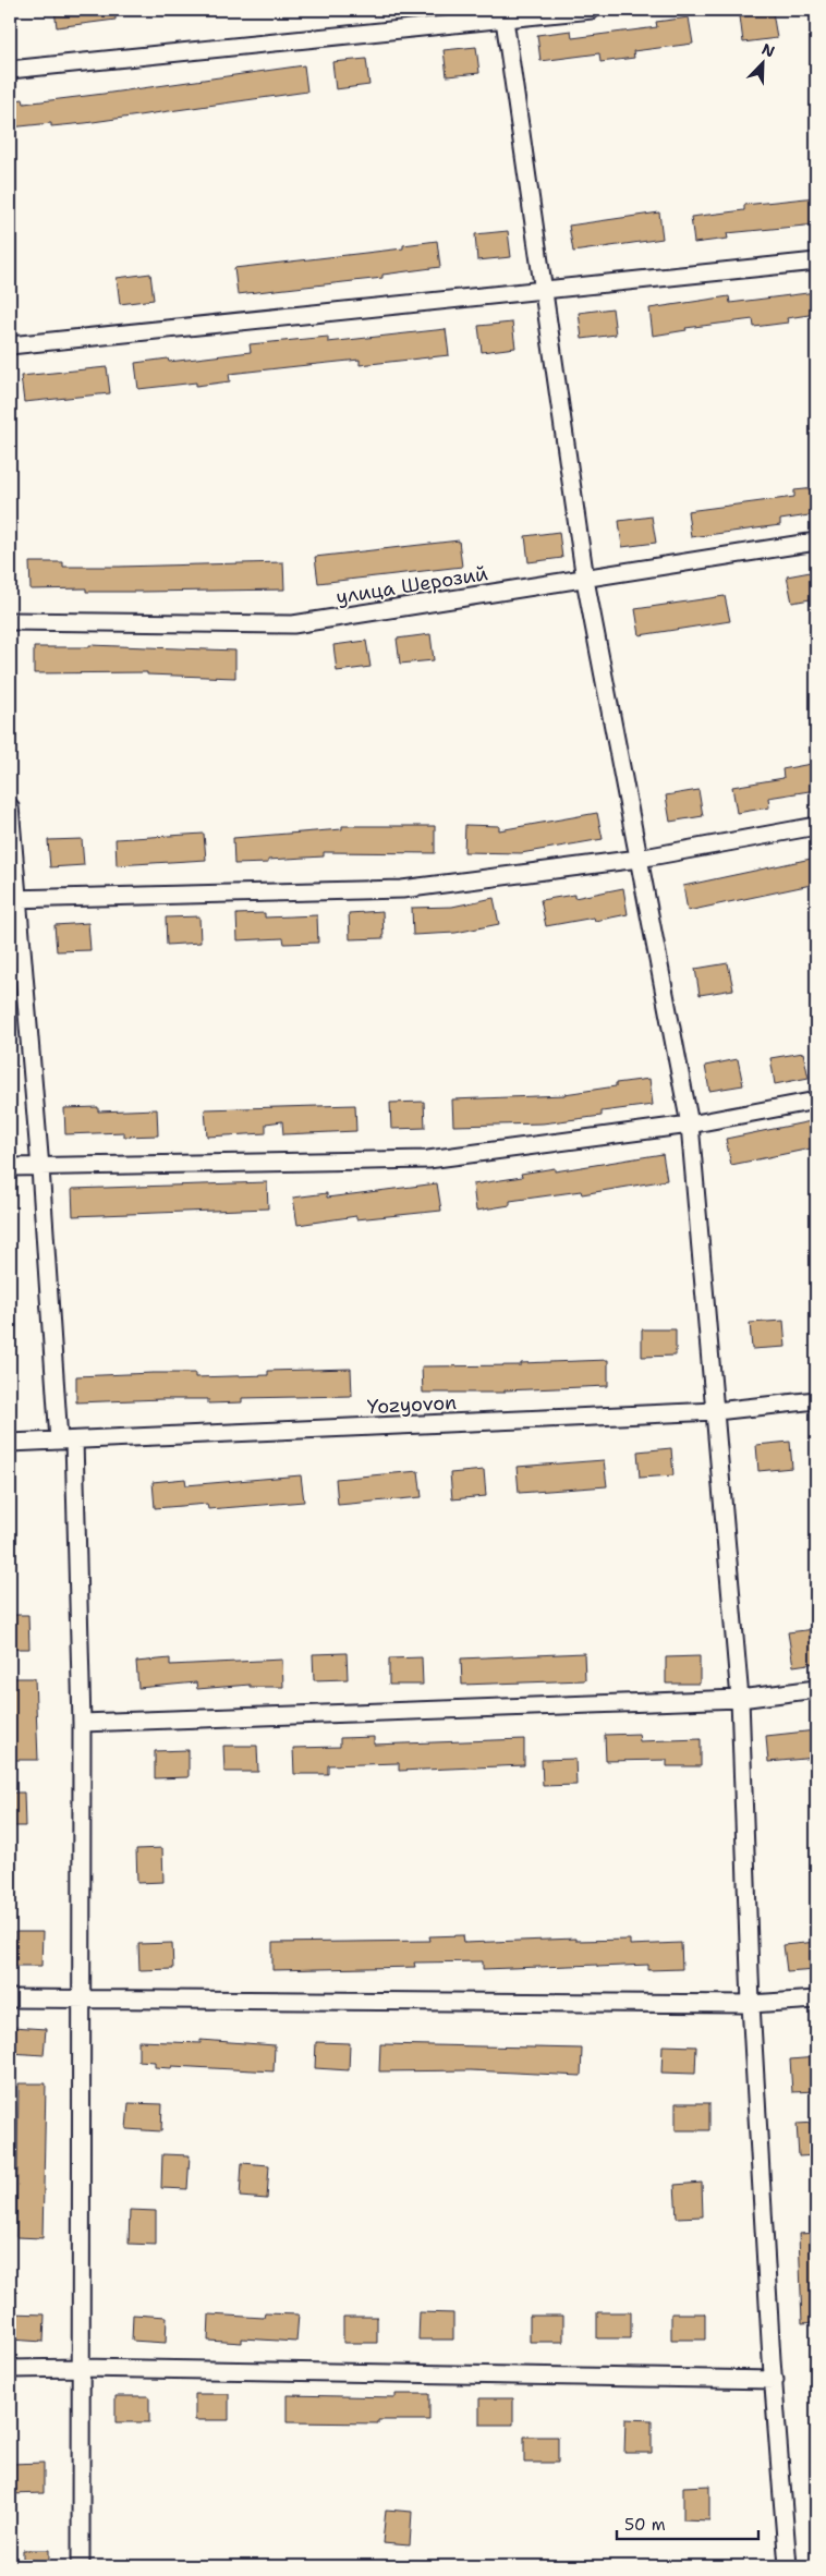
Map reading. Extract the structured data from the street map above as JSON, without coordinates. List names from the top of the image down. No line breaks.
{"streets":{"street":["улица Шерозий","Yozyovon"]},"scale_bar":"50 m","north":"top right"}
